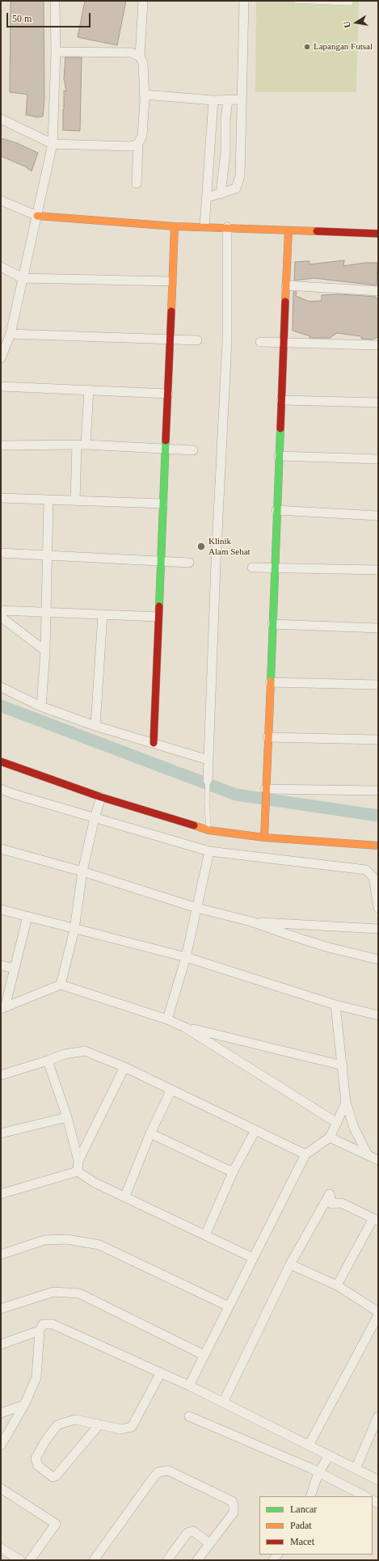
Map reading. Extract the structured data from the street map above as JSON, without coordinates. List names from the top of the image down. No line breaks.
{"places":["Lapangan Futsal","Klinik Alam Sehat"],"legend":["Lancar","Padat","Macet"],"scale_bar":"50 m","north":"left"}
